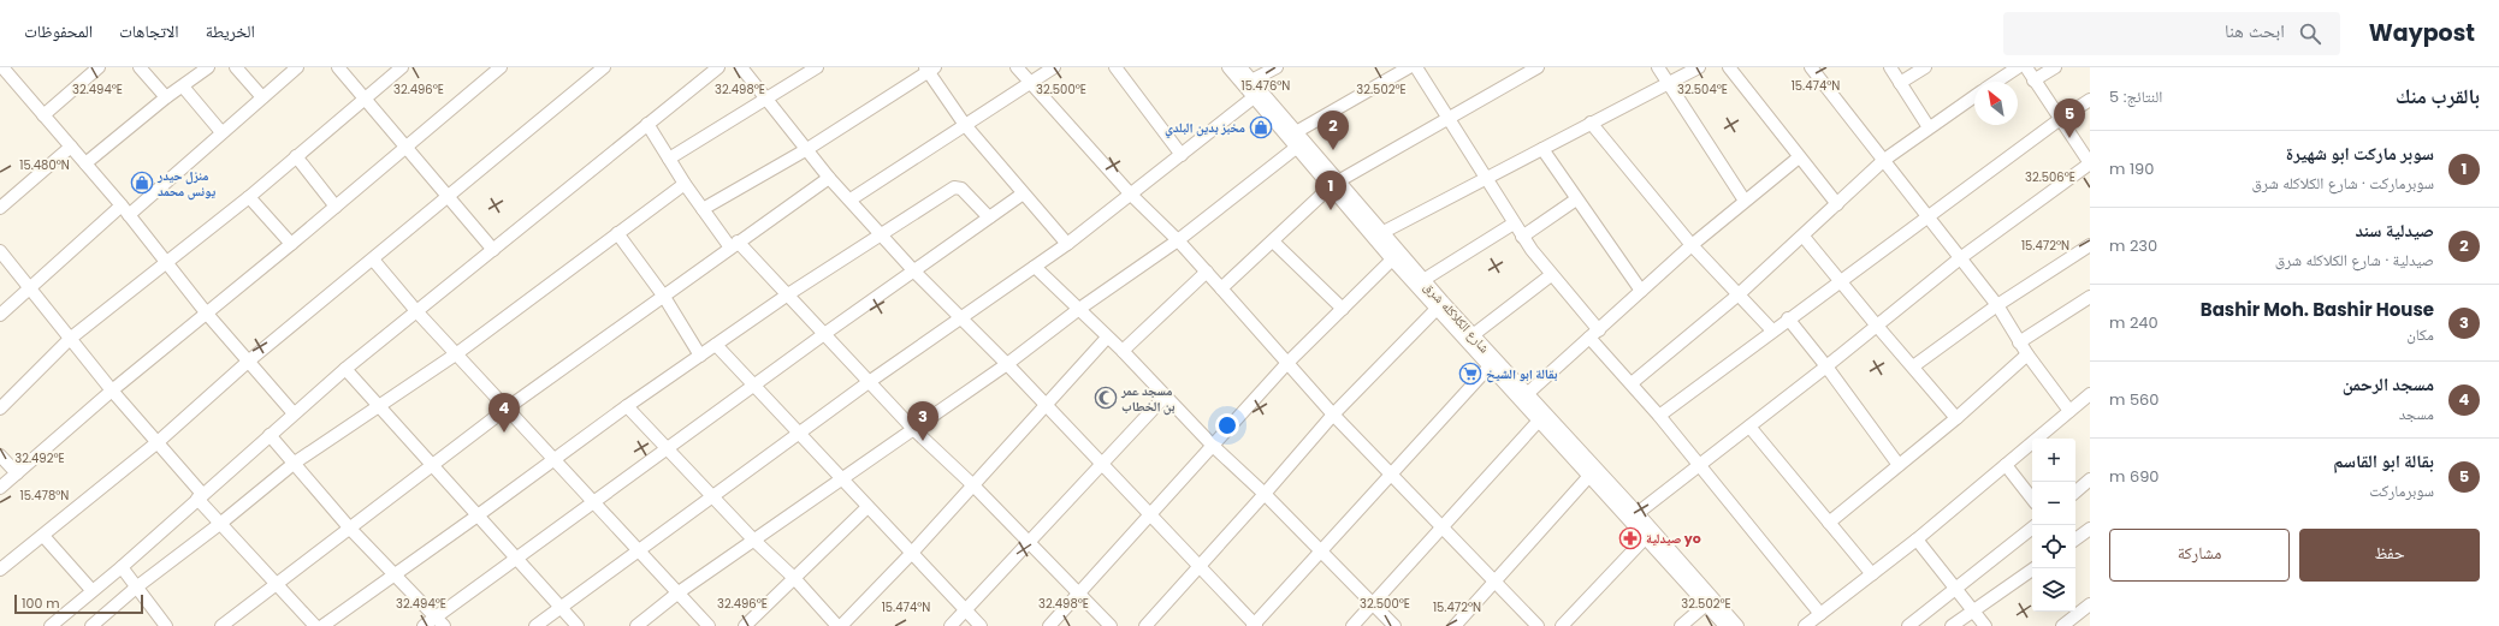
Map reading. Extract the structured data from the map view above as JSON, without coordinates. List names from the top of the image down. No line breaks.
{"streets":{"street":["شارع الكلاكله شرق"]},"places":{"shop":["مخبز بدين البلدي","منزل حيدر يونس محمد"],"supermarket":["بقالة ابو الشيخ"],"mosque":["مسجد عمر بن الخطاب"],"pharmacy":["صيدلية yo"]},"scale_bar":"100 m","north":"top left","page":{"header":"Waypost","search":"ابحث هنا","nav":["الخريطة","الاتجاهات","المحفوظات"],"heading":["بالقرب منك","النتائج: 5"],"pins":["5","2","1","4","3"],"list":[{"mark":"1","name":"سوبر ماركت ابو شهيرة","note":"سوبرماركت · شارع الكلاكله شرق","value":"190 m"},{"mark":"2","name":"صيدلية سند","note":"صيدلية · شارع الكلاكله شرق","value":"230 m"},{"mark":"3","name":"Bashir Moh. Bashir House","note":"مكان","value":"240 m"},{"mark":"4","name":"مسجد الرحمن","note":"مسجد","value":"560 m"},{"mark":"5","name":"بقالة ابو القاسم","note":"سوبرماركت","value":"690 m"}],"map_buttons":["+","−"],"buttons":["حفظ","مشاركة"],"scale":"100 m"},"coordinates":["15.476°N","15.474°N","32.504°E","32.494°E","32.496°E","32.498°E","32.500°E","32.502°E","15.480°N","32.506°E","15.472°N","32.492°E","15.478°N"]}
